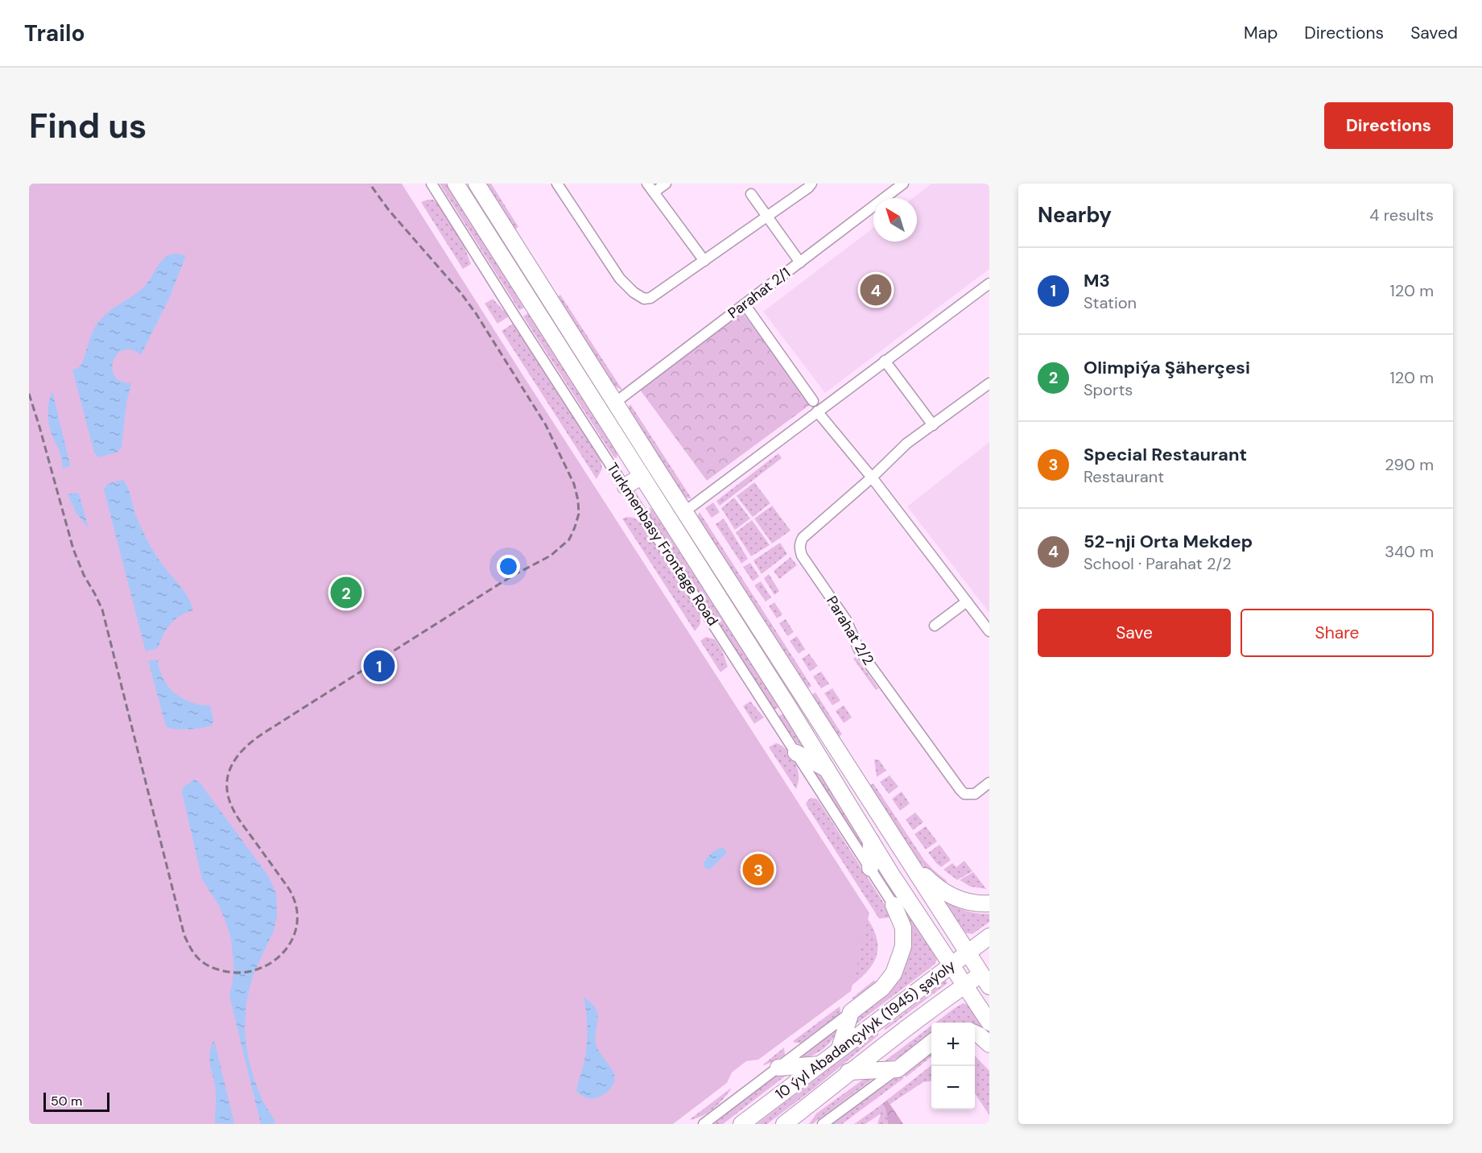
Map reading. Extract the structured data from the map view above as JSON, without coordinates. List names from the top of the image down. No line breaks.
{"streets":{"main road":["10 ýyl Abadançylyk (1945) şaýoly"],"street":["Parahat 2/1","Turkmenbasy Frontage Road","Parahat 2/2"]},"scale_bar":"50 m","north":"top left","page":{"header":"Trailo","nav":["Map","Directions","Saved"],"buttons":["Directions",["Save","Share"]],"title":"Find us","heading":["Nearby","4 results"],"list":[{"mark":"1","name":"M3","note":"Station","value":"120 m"},{"mark":"2","name":"Olimpiýa Şäherçesi","note":"Sports","value":"120 m"},{"mark":"3","name":"Special Restaurant","note":"Restaurant","value":"290 m"},{"mark":"4","name":"52-nji Orta Mekdep","note":"School · Parahat 2/2","value":"340 m"}],"pins":["4","2","1","3"],"map_buttons":["+","−"],"scale":"50 m"}}
